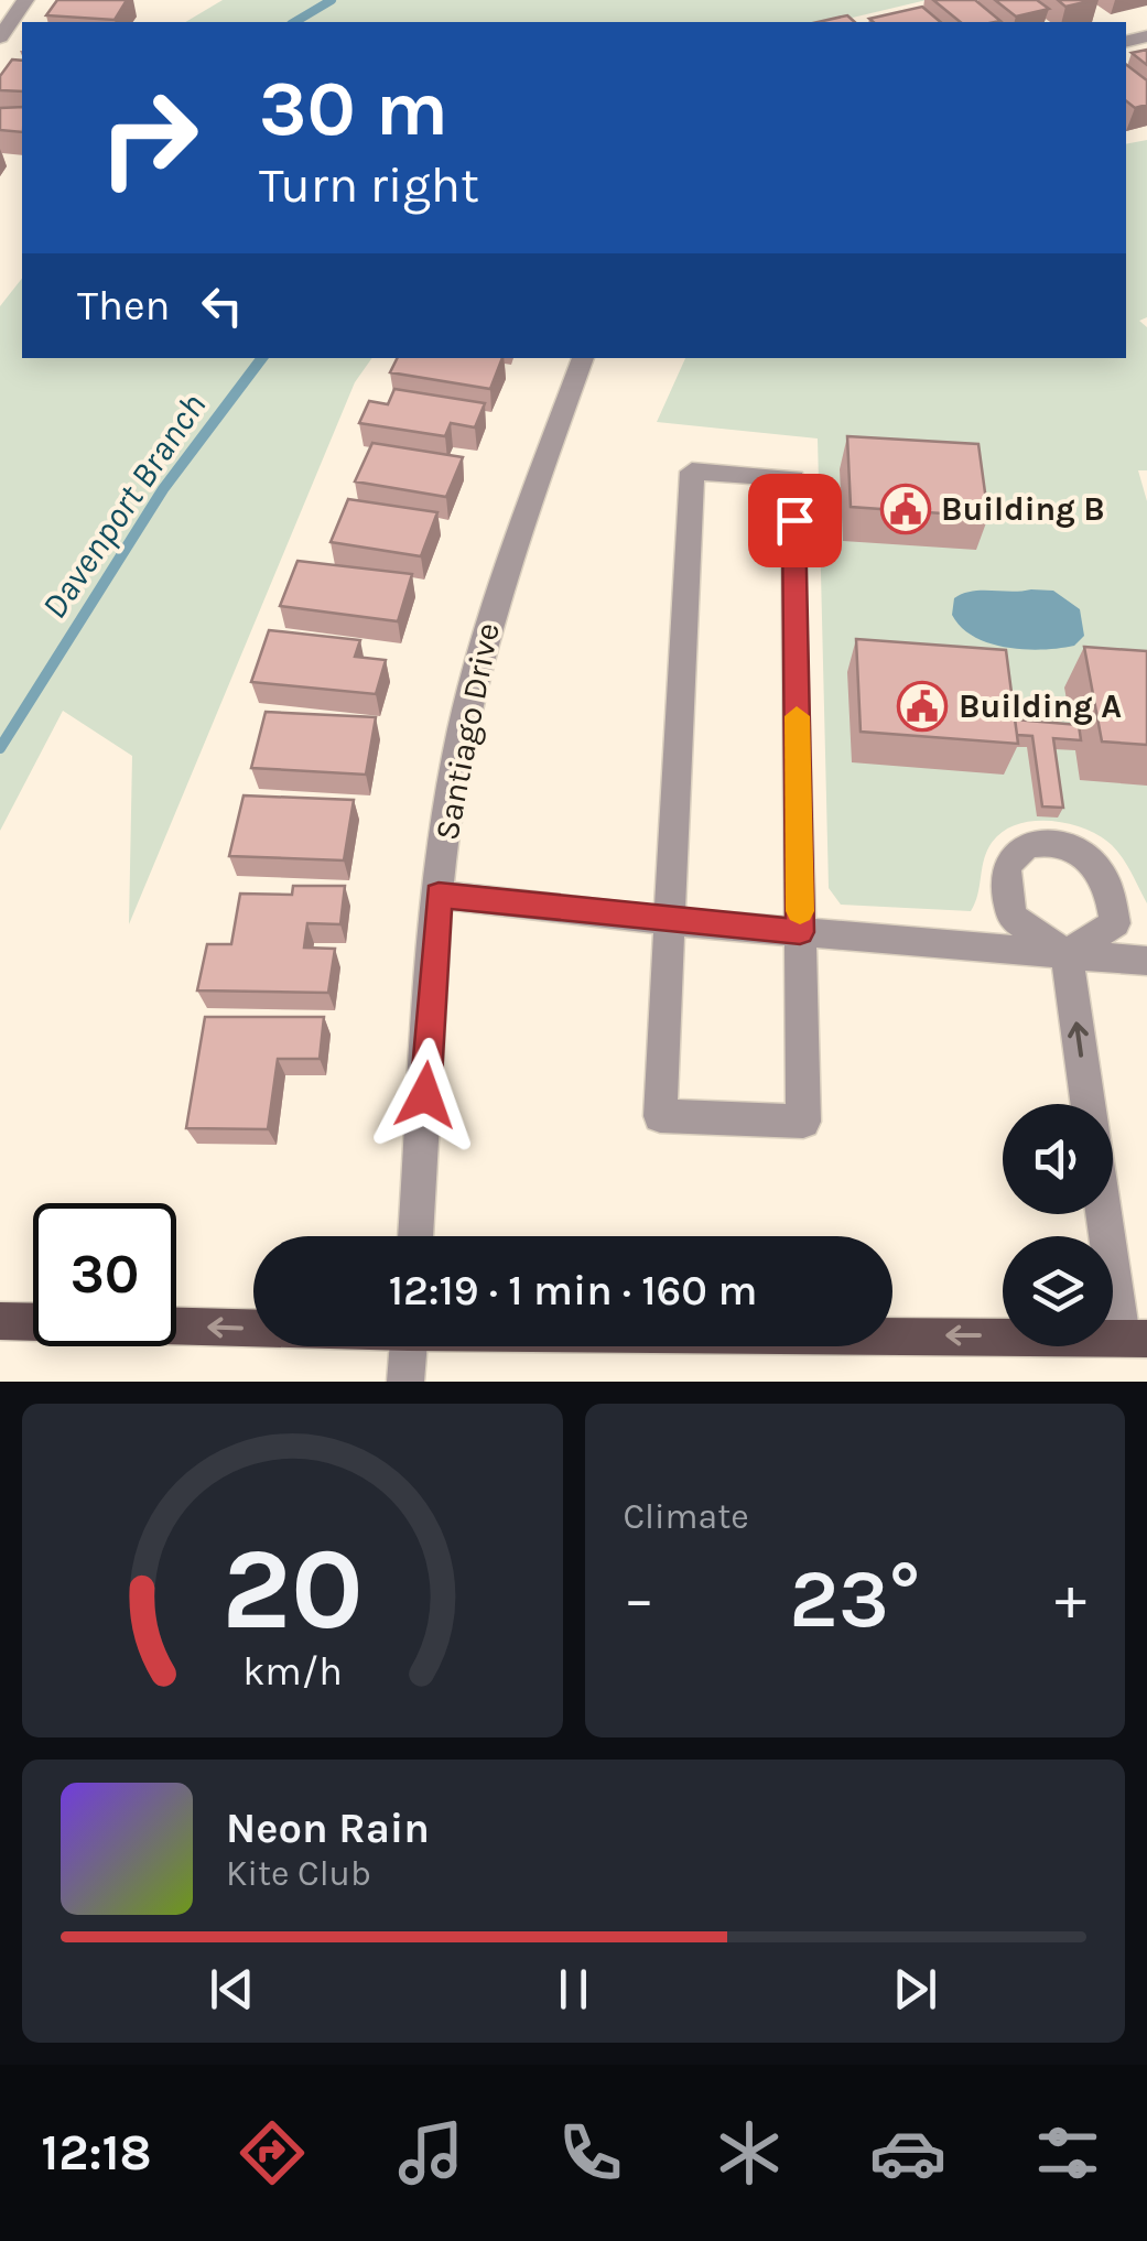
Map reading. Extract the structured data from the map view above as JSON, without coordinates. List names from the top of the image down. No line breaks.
{"streets":{"street":["Santiago Drive"]},"water":["Davenport Branch"],"places":{"public building":["Building B","Building A"]},"page":{"turn":["30 m","Turn right"],"then":"Then","limit":"30","trip":"12:19 · 1 min · 160 m","tile":"Climate","heat":["−","23°","+"],"song":["Neon Rain","Kite Club"],"tabs":"12:18","gauge":["20","km/h"]}}
